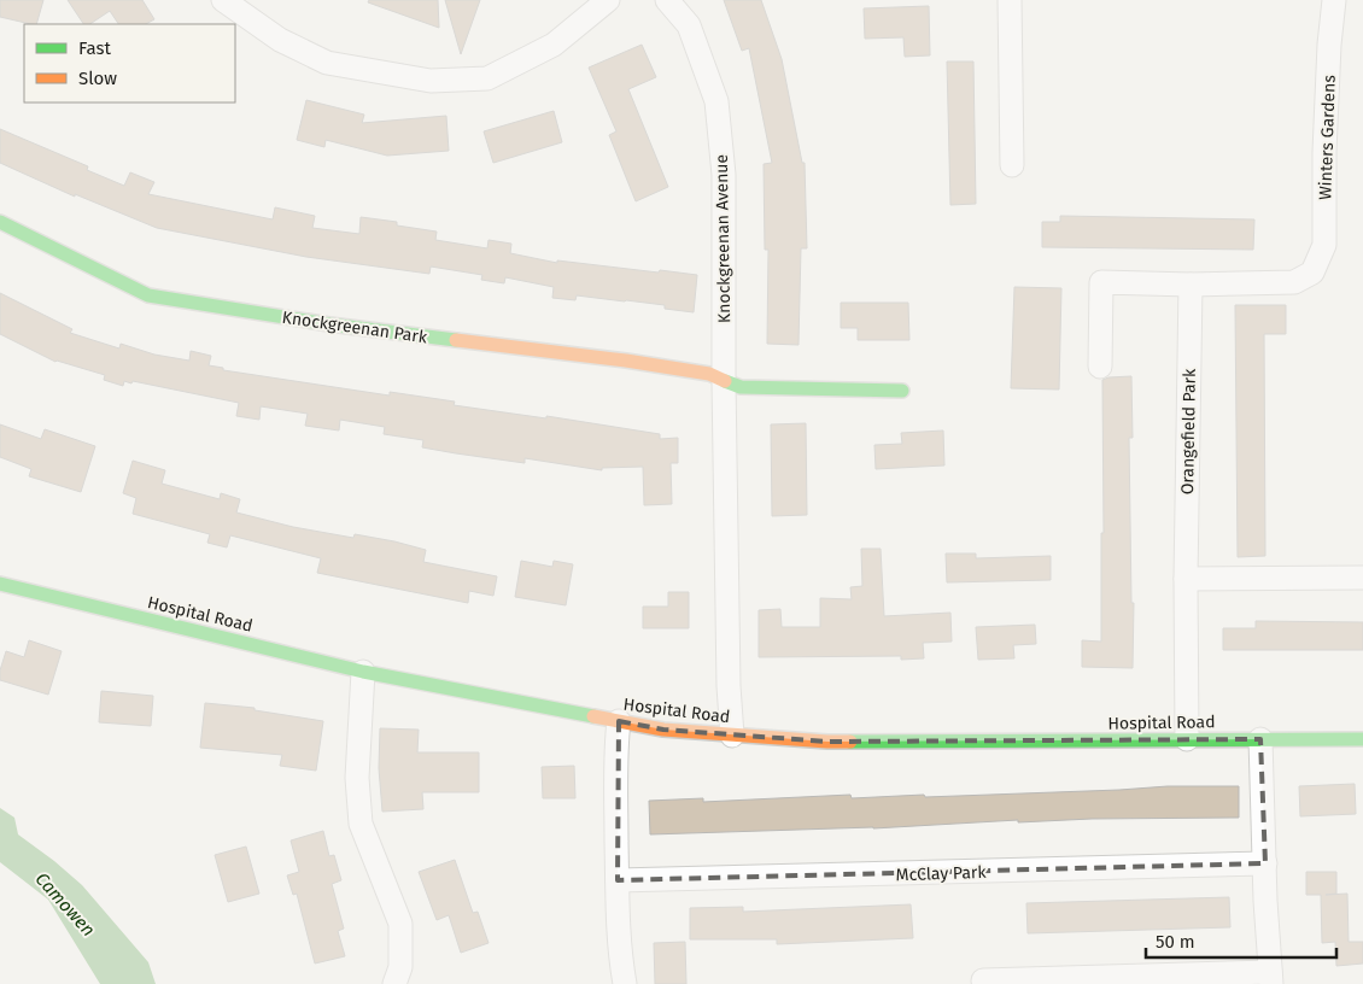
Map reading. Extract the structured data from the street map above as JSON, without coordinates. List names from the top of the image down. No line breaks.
{"streets":{"main road":["Knockgreenan Park","Hospital Road"],"street":["Winters Gardens","Knockgreenan Avenue","Orangefield Park","McClay Park"]},"crossings":[["Winters Gardens","Orangefield Park"],["Knockgreenan Avenue","Knockgreenan Park"],["Orangefield Park","Hospital Road"]],"water":["Camowen"],"legend":["Fast","Slow"],"scale_bar":"50 m"}
